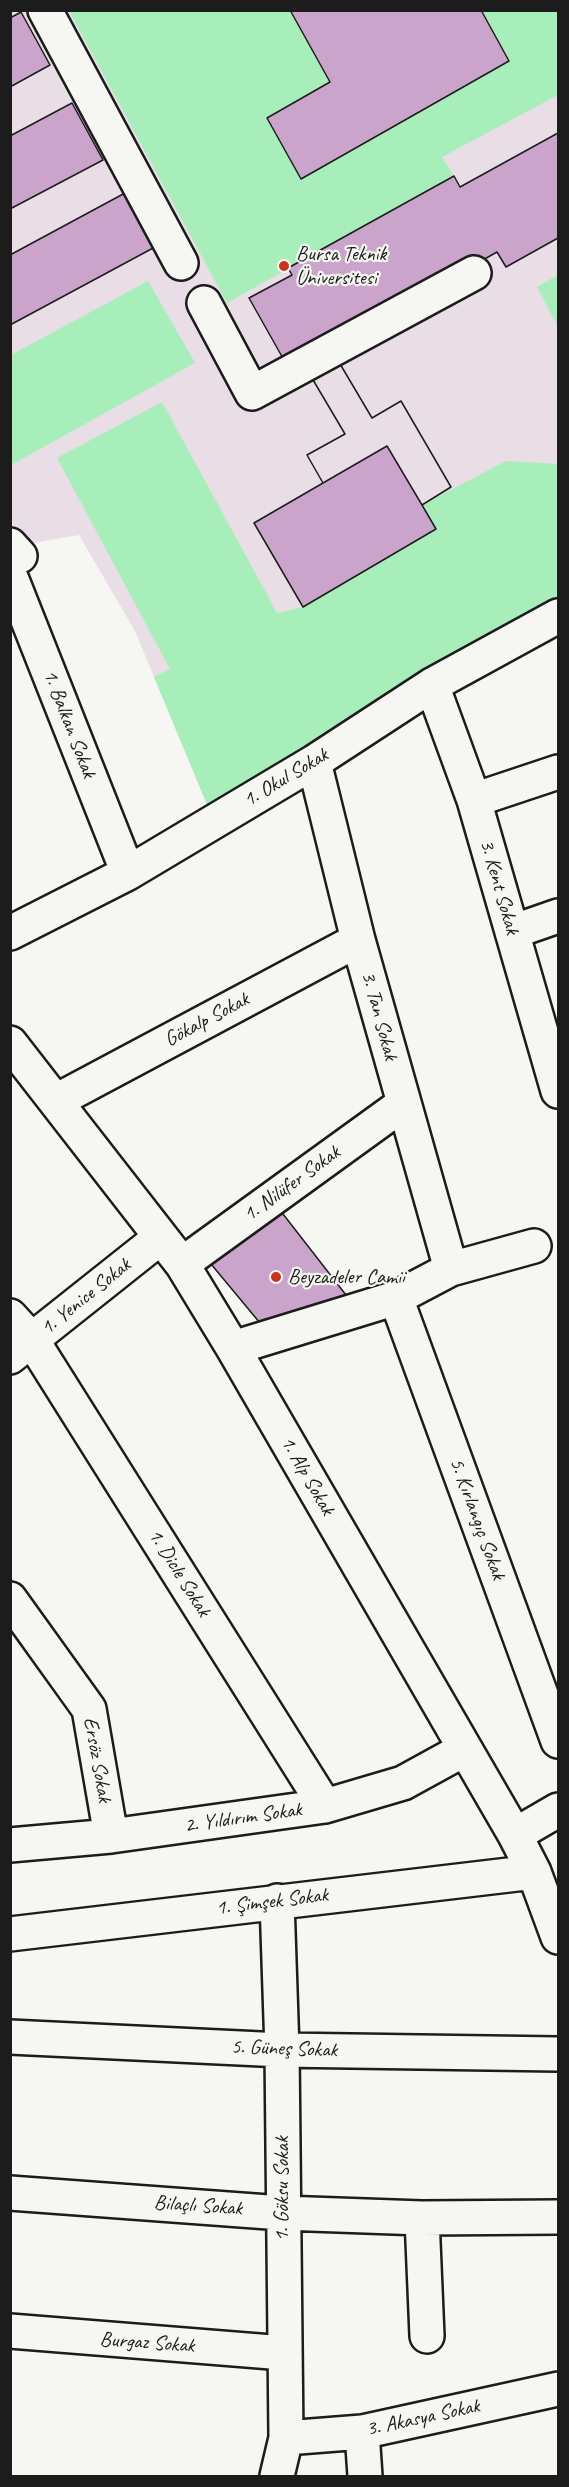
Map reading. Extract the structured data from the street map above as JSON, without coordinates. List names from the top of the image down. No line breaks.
{"streets":{"street":["1. Balkan Sokak","1. Okul Sokak","3. Kent Sokak","3. Tan Sokak","Gökalp Sokak","1. Nilüfer Sokak","1. Yenice Sokak","1. Alp Sokak","5. Kırlangıç Sokak","1. Dicle Sokak","Ersöz Sokak","2. Yıldırım Sokak","1. Şimşek Sokak","5. Güneş Sokak","1. Göksu Sokak","Bilaçlı Sokak","Burgaz Sokak","3. Akasya Sokak"]},"crossings":[["1. Balkan Sokak","1. Okul Sokak"],["1. Okul Sokak","3. Kent Sokak"],["1. Okul Sokak","3. Tan Sokak"],["3. Tan Sokak","Gökalp Sokak"],["3. Tan Sokak","1. Nilüfer Sokak"],["Gökalp Sokak","1. Alp Sokak"],["1. Nilüfer Sokak","1. Alp Sokak"],["1. Yenice Sokak","1. Alp Sokak"],["1. Yenice Sokak","1. Dicle Sokak"],["1. Alp Sokak","2. Yıldırım Sokak"],["1. Alp Sokak","1. Şimşek Sokak"],["1. Dicle Sokak","2. Yıldırım Sokak"],["Ersöz Sokak","2. Yıldırım Sokak"],["1. Şimşek Sokak","1. Göksu Sokak"],["5. Güneş Sokak","1. Göksu Sokak"],["1. Göksu Sokak","Bilaçlı Sokak"],["1. Göksu Sokak","Burgaz Sokak"],["1. Göksu Sokak","3. Akasya Sokak"]],"places":["Bursa Teknik Üniversitesi","Beyzadeler Camii"]}
